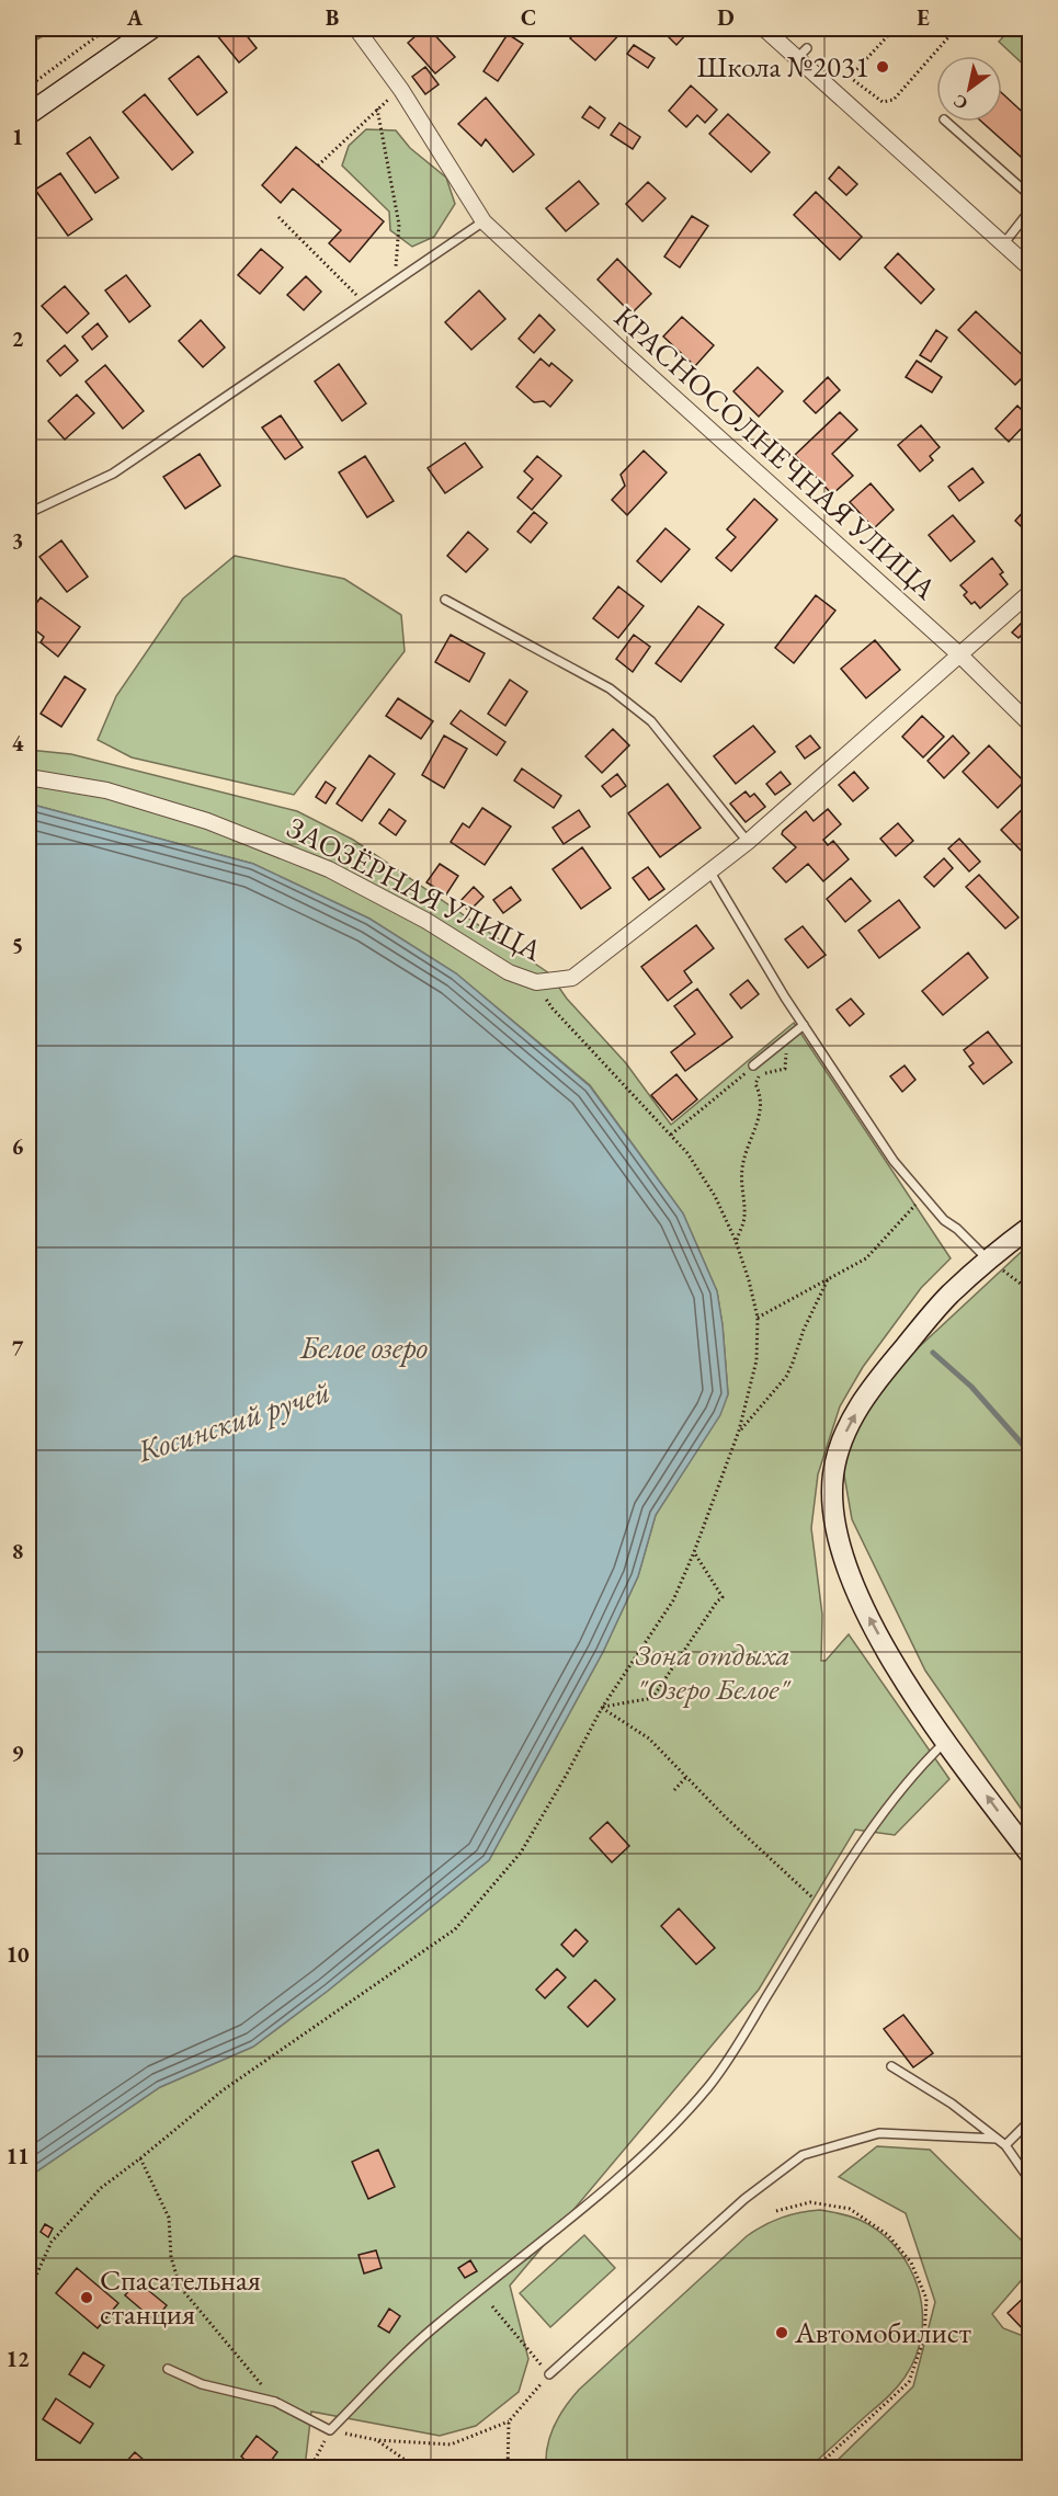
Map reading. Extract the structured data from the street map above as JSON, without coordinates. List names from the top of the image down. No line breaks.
{"streets":{"street":["КРАСНОСОЛНЕЧНАЯ УЛИЦА","ЗАОЗЁРНАЯ УЛИЦА"]},"crossings":[["КРАСНОСОЛНЕЧНАЯ УЛИЦА","ЗАОЗЁРНАЯ УЛИЦА"]],"water":["Белое озеро","Косинский ручей"],"parks":["Зона отдыха \"Озеро Белое\""],"places":["Школа №2031","Спасательная станция","Автомобилист"],"north":"bottom left","grid":{"columns":["A","B","C","D","E"],"rows":["1","2","3","4","5","6","7","8","9","10","11","12"]}}
